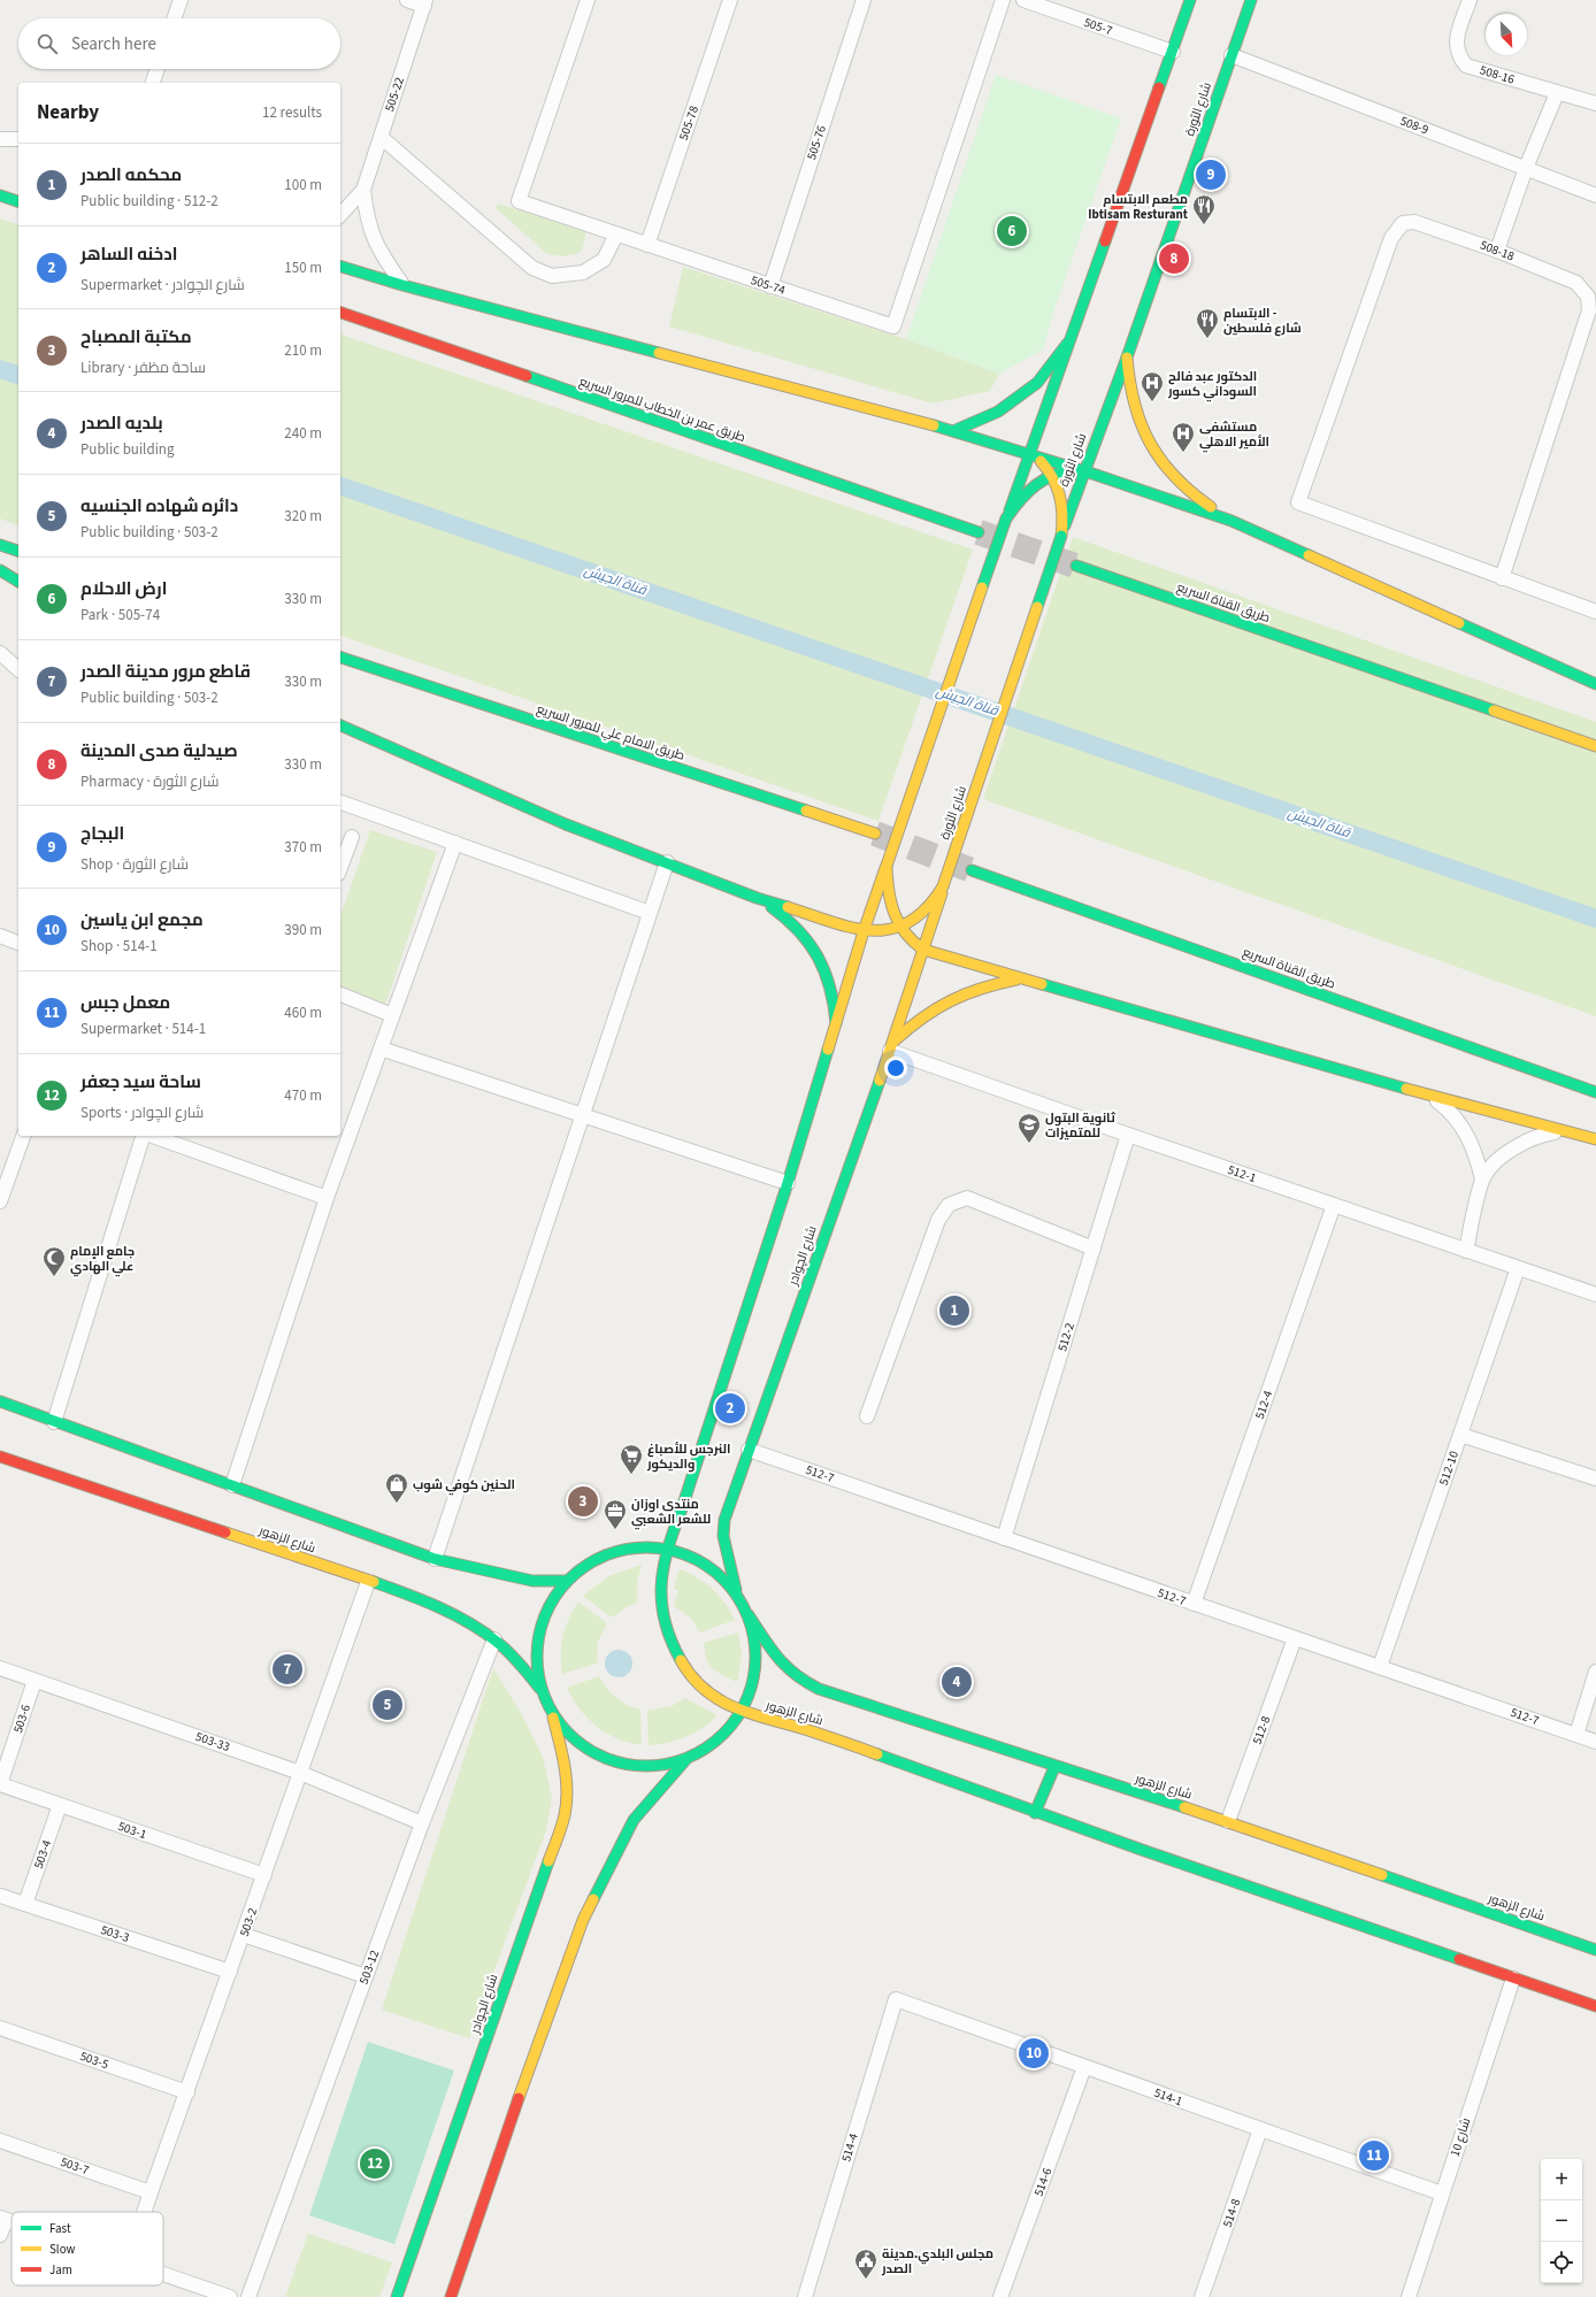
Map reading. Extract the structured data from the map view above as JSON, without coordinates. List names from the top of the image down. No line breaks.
{"streets":{"main road":["شارع الثورة","طريق عمر بن الخطاب للمرور السريع","طريق القناة السريع","طريق الامام علي للمرور السريع","شارع الچوادر","شارع الزهور"],"street":["505-7","508-16","505-22","505-78","508-9","505-76","508-18","505-74","512-1","512-2","512-4","512-10","512-7","503-6","512-8","503-33","503-1","503-4","503-2","503-3","503-12","503-5","514-1","شارع 10","514-4","503-7","514-6","514-8"]},"crossings":[["شارع الثورة","508-9"],["شارع الثورة","شارع الچوادر"],["505-78","505-74"],["505-76","505-74"],["512-1","شارع الچوادر"],["512-1","512-2"],["512-1","512-4"],["512-1","512-10"],["شارع الچوادر","512-7"],["512-2","512-7"],["512-4","512-7"],["512-10","512-7"],["512-7","512-8"],["شارع الزهور","512-8"],["شارع الزهور","503-2"],["شارع الزهور","503-12"],["شارع الزهور","شارع 10"],["503-6","503-33"],["503-6","503-1"],["503-33","503-2"],["503-33","503-12"],["503-1","503-4"],["503-1","503-2"],["503-4","503-3"],["503-2","503-3"],["503-2","503-5"],["503-2","503-7"],["514-1","شارع 10"],["514-1","514-4"],["514-1","514-6"],["514-1","514-8"]],"water":["قناة الجيش"],"places":{"restaurant":["مطعم الابتسام Ibtisam Resturant","الابتسام - شارع فلسطين"],"hospital":["الدكتور عبد فالح السوداني كسور","مستشفى الأمير الاهلي"],"school or university":["ثانوية البتول للمتميزات"],"mosque":["جامع الإمام علي الهادي"],"supermarket":["النرجس للأصباغ والديكور"],"shop":["الحنين كوفي شوب"],"office":["منتدى اوزان للشعر الشعبي"],"public building":["مجلس البلدي.مدينة الصدر"]},"legend":["Fast","Slow","Jam"],"north":"bottom right","page":{"search":"Search here","heading":["Nearby","12 results"],"list":[{"mark":"1","name":"محكمه الصدر","note":"Public building · 512-2","value":"100 m"},{"mark":"2","name":"ادخنه الساهر","note":"Supermarket · شارع الچوادر","value":"150 m"},{"mark":"3","name":"مكتبة المصباح","note":"Library · ساحة مظفر","value":"210 m"},{"mark":"4","name":"بلديه الصدر","note":"Public building","value":"240 m"},{"mark":"5","name":"دائره شهاده الجنسيه","note":"Public building · 503-2","value":"320 m"},{"mark":"6","name":"ارض الاحلام","note":"Park · 505-74","value":"330 m"},{"mark":"7","name":"قاطع مرور مدينة الصدر","note":"Public building · 503-2","value":"330 m"},{"mark":"8","name":"صيدلية صدى المدينة","note":"Pharmacy · شارع الثورة","value":"330 m"},{"mark":"9","name":"البجاج","note":"Shop · شارع الثورة","value":"370 m"},{"mark":"10","name":"مجمع ابن ياسين","note":"Shop · 514-1","value":"390 m"},{"mark":"11","name":"معمل جبس","note":"Supermarket · 514-1","value":"460 m"},{"mark":"12","name":"ساحة سيد جعفر","note":"Sports · شارع الچوادر","value":"470 m"}],"pins":["9","6","8","1","2","3","7","4","5","10","11","12"],"map_buttons":["+","−"]}}
